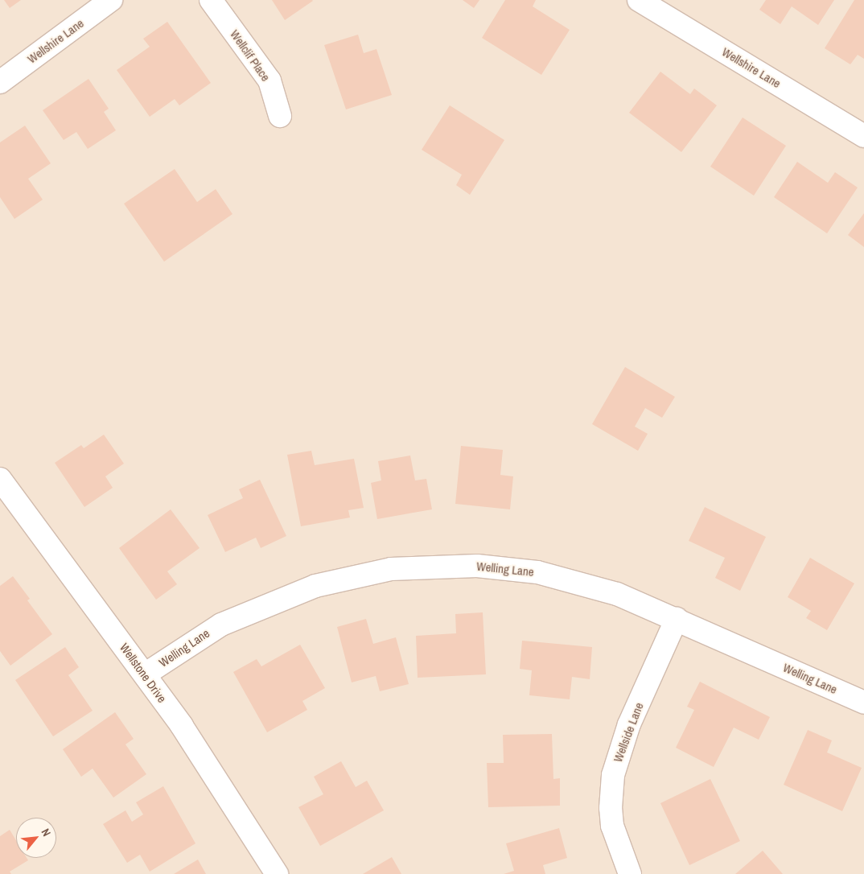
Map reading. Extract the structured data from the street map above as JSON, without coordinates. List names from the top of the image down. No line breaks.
{"streets":{"street":["Wellshire Lane","Wellclif Place","Welling Lane","Wellstone Drive","Wellside Lane"]},"crossings":[["Welling Lane","Wellstone Drive"],["Welling Lane","Wellside Lane"]],"north":"top right"}
